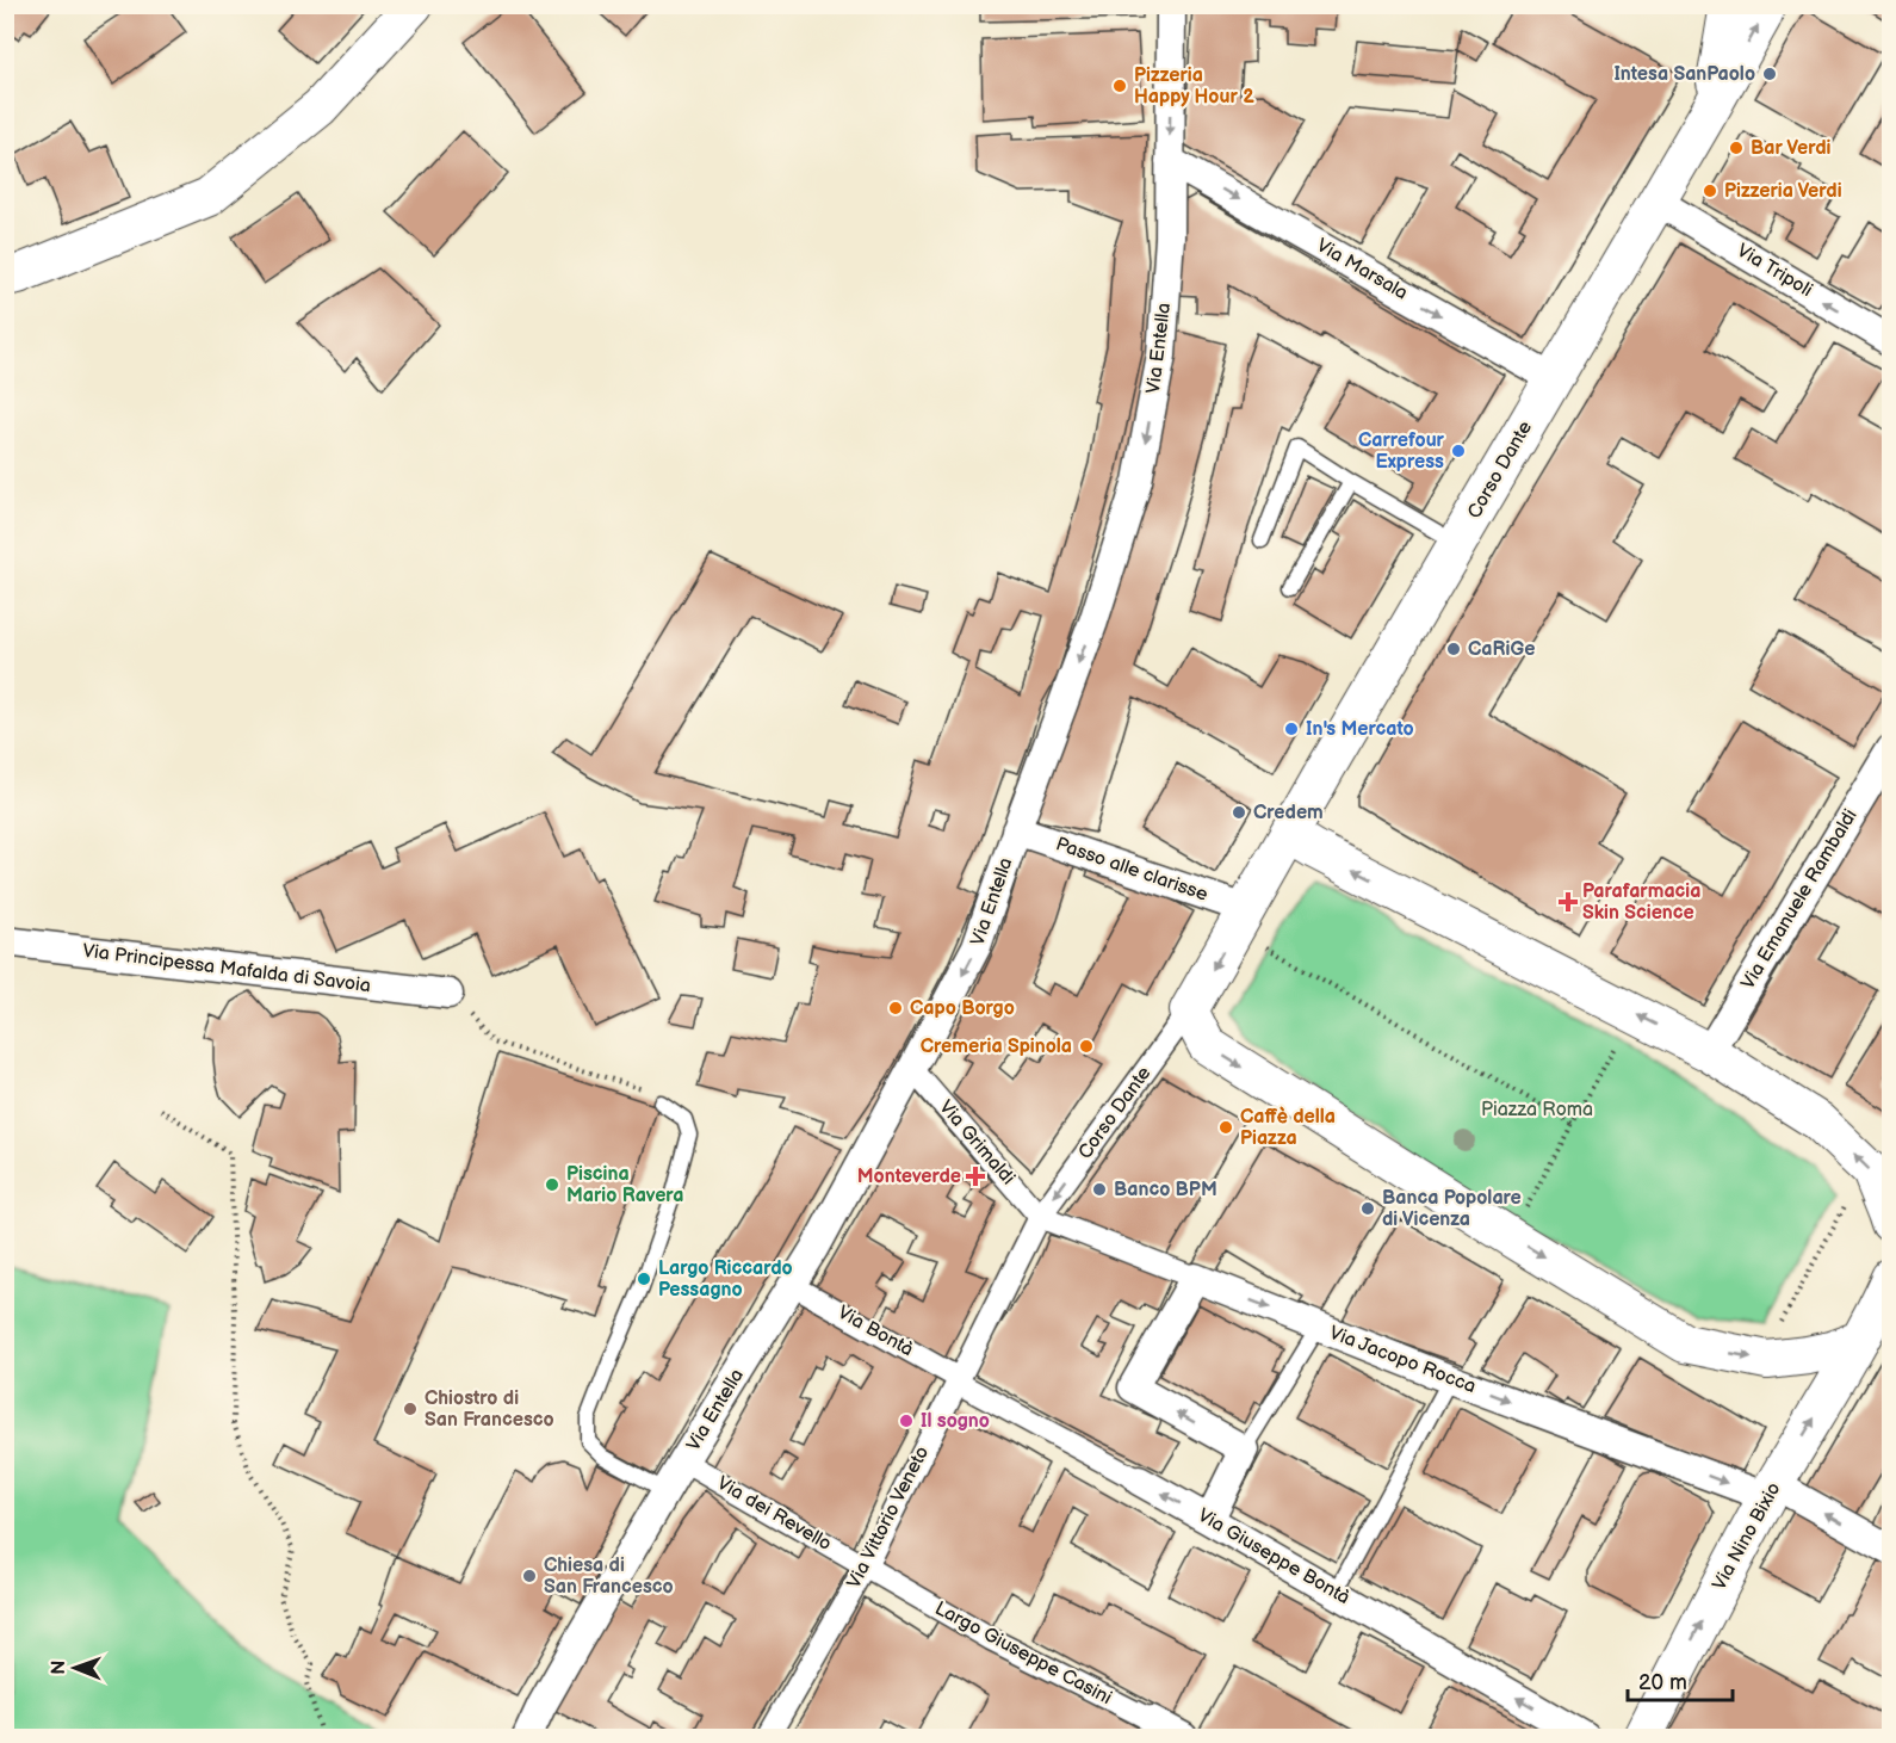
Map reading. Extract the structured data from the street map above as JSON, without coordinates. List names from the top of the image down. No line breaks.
{"streets":{"street":["Via Marsala","Via Tripoli","Via Entella","Corso Dante","Passo alle clarisse","Via Emanuele Rambaldi","Via Principessa Mafalda di Savoia","Via Grimaldi","Via Bontà","Via Jacopo Rocca","Via dei Revello","Via Vittorio Veneto","Via Nino Bixio","Via Giuseppe Bontà","Largo Giuseppe Casini"]},"crossings":[["Via Marsala","Via Entella"],["Via Marsala","Corso Dante"],["Via Tripoli","Corso Dante"],["Via Entella","Passo alle clarisse"],["Via Entella","Via Grimaldi"],["Via Entella","Via Bontà"],["Via Entella","Via dei Revello"],["Corso Dante","Via Grimaldi"],["Corso Dante","Via Jacopo Rocca"],["Corso Dante","Via Vittorio Veneto"],["Via Grimaldi","Via Jacopo Rocca"],["Via Grimaldi","Via Vittorio Veneto"],["Via Bontà","Via Vittorio Veneto"],["Via Bontà","Via Giuseppe Bontà"],["Via Jacopo Rocca","Via Vittorio Veneto"],["Via Jacopo Rocca","Via Nino Bixio"],["Via dei Revello","Via Vittorio Veneto"],["Via dei Revello","Largo Giuseppe Casini"],["Via Vittorio Veneto","Via Giuseppe Bontà"],["Via Vittorio Veneto","Largo Giuseppe Casini"]],"one_way":["Via Marsala","Via Tripoli","Via Entella","Via Nino Bixio","Via Giuseppe Bontà"],"parks":["Piazza Roma"],"places":{"other":["Intesa SanPaolo","Pizzeria Happy Hour 2","Bar Verdi","Pizzeria Verdi","Carrefour Express","CaRiGe","In's Mercato","Credem","Capo Borgo","Cremeria Spinola","Caffè della Piazza","Piscina Mario Ravera","Banco BPM","Banca Popolare di Vicenza","Largo Riccardo Pessagno","Chiostro di San Francesco","Il sogno","Chiesa di San Francesco"],"health":["Parafarmacia Skin Science","Monteverde"]},"scale_bar":"20 m","north":"left"}
